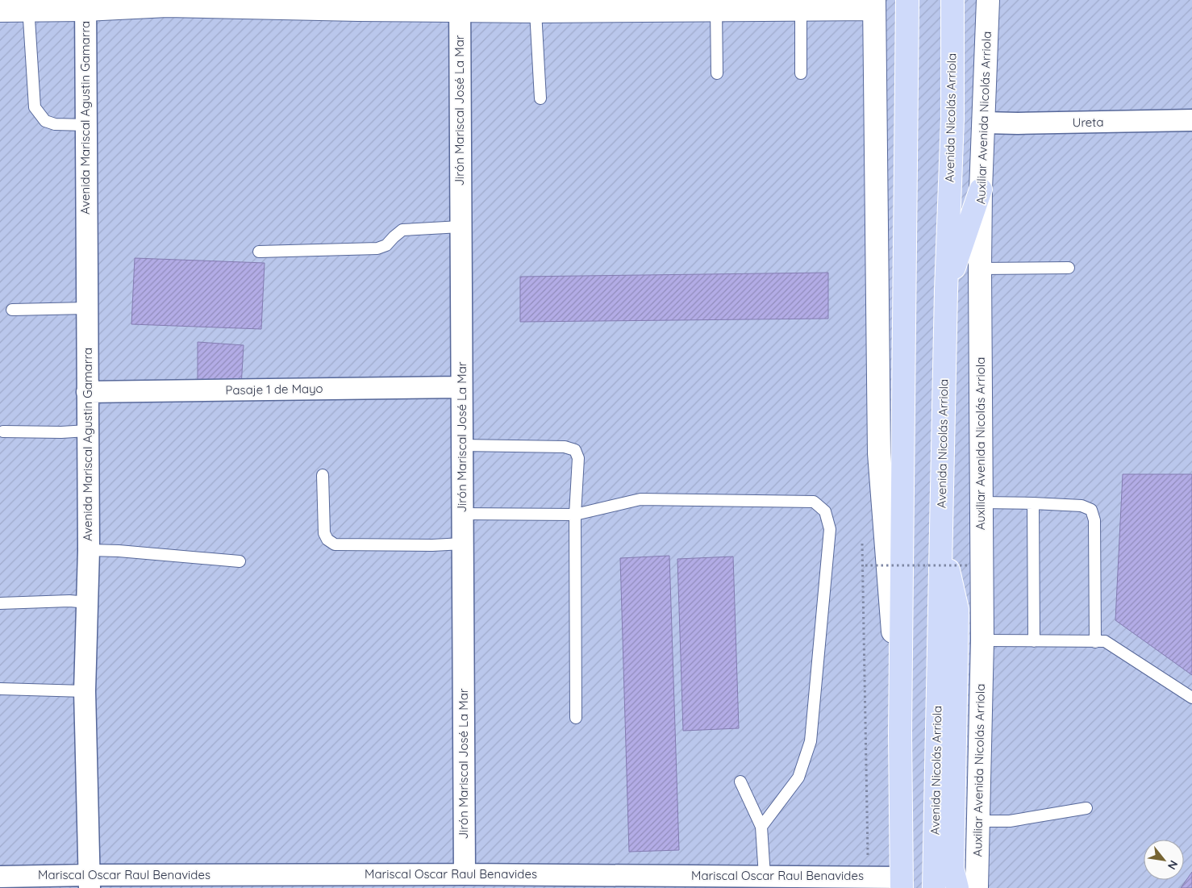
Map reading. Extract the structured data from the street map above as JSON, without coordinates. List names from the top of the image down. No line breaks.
{"streets":{"main road":["Avenida Nicolás Arriola"],"street":["Jirón Mariscal José La Mar","Avenida Mariscal Agustin Gamarra","Auxiliar Avenida Nicolás Arriola","Ureta","Pasaje 1 de Mayo","Mariscal Oscar Raul Benavides"]},"crossings":[["Jirón Mariscal José La Mar","Pasaje 1 de Mayo"],["Jirón Mariscal José La Mar","Mariscal Oscar Raul Benavides"],["Avenida Mariscal Agustin Gamarra","Pasaje 1 de Mayo"],["Avenida Mariscal Agustin Gamarra","Mariscal Oscar Raul Benavides"],["Auxiliar Avenida Nicolás Arriola","Ureta"]],"north":"bottom right"}
